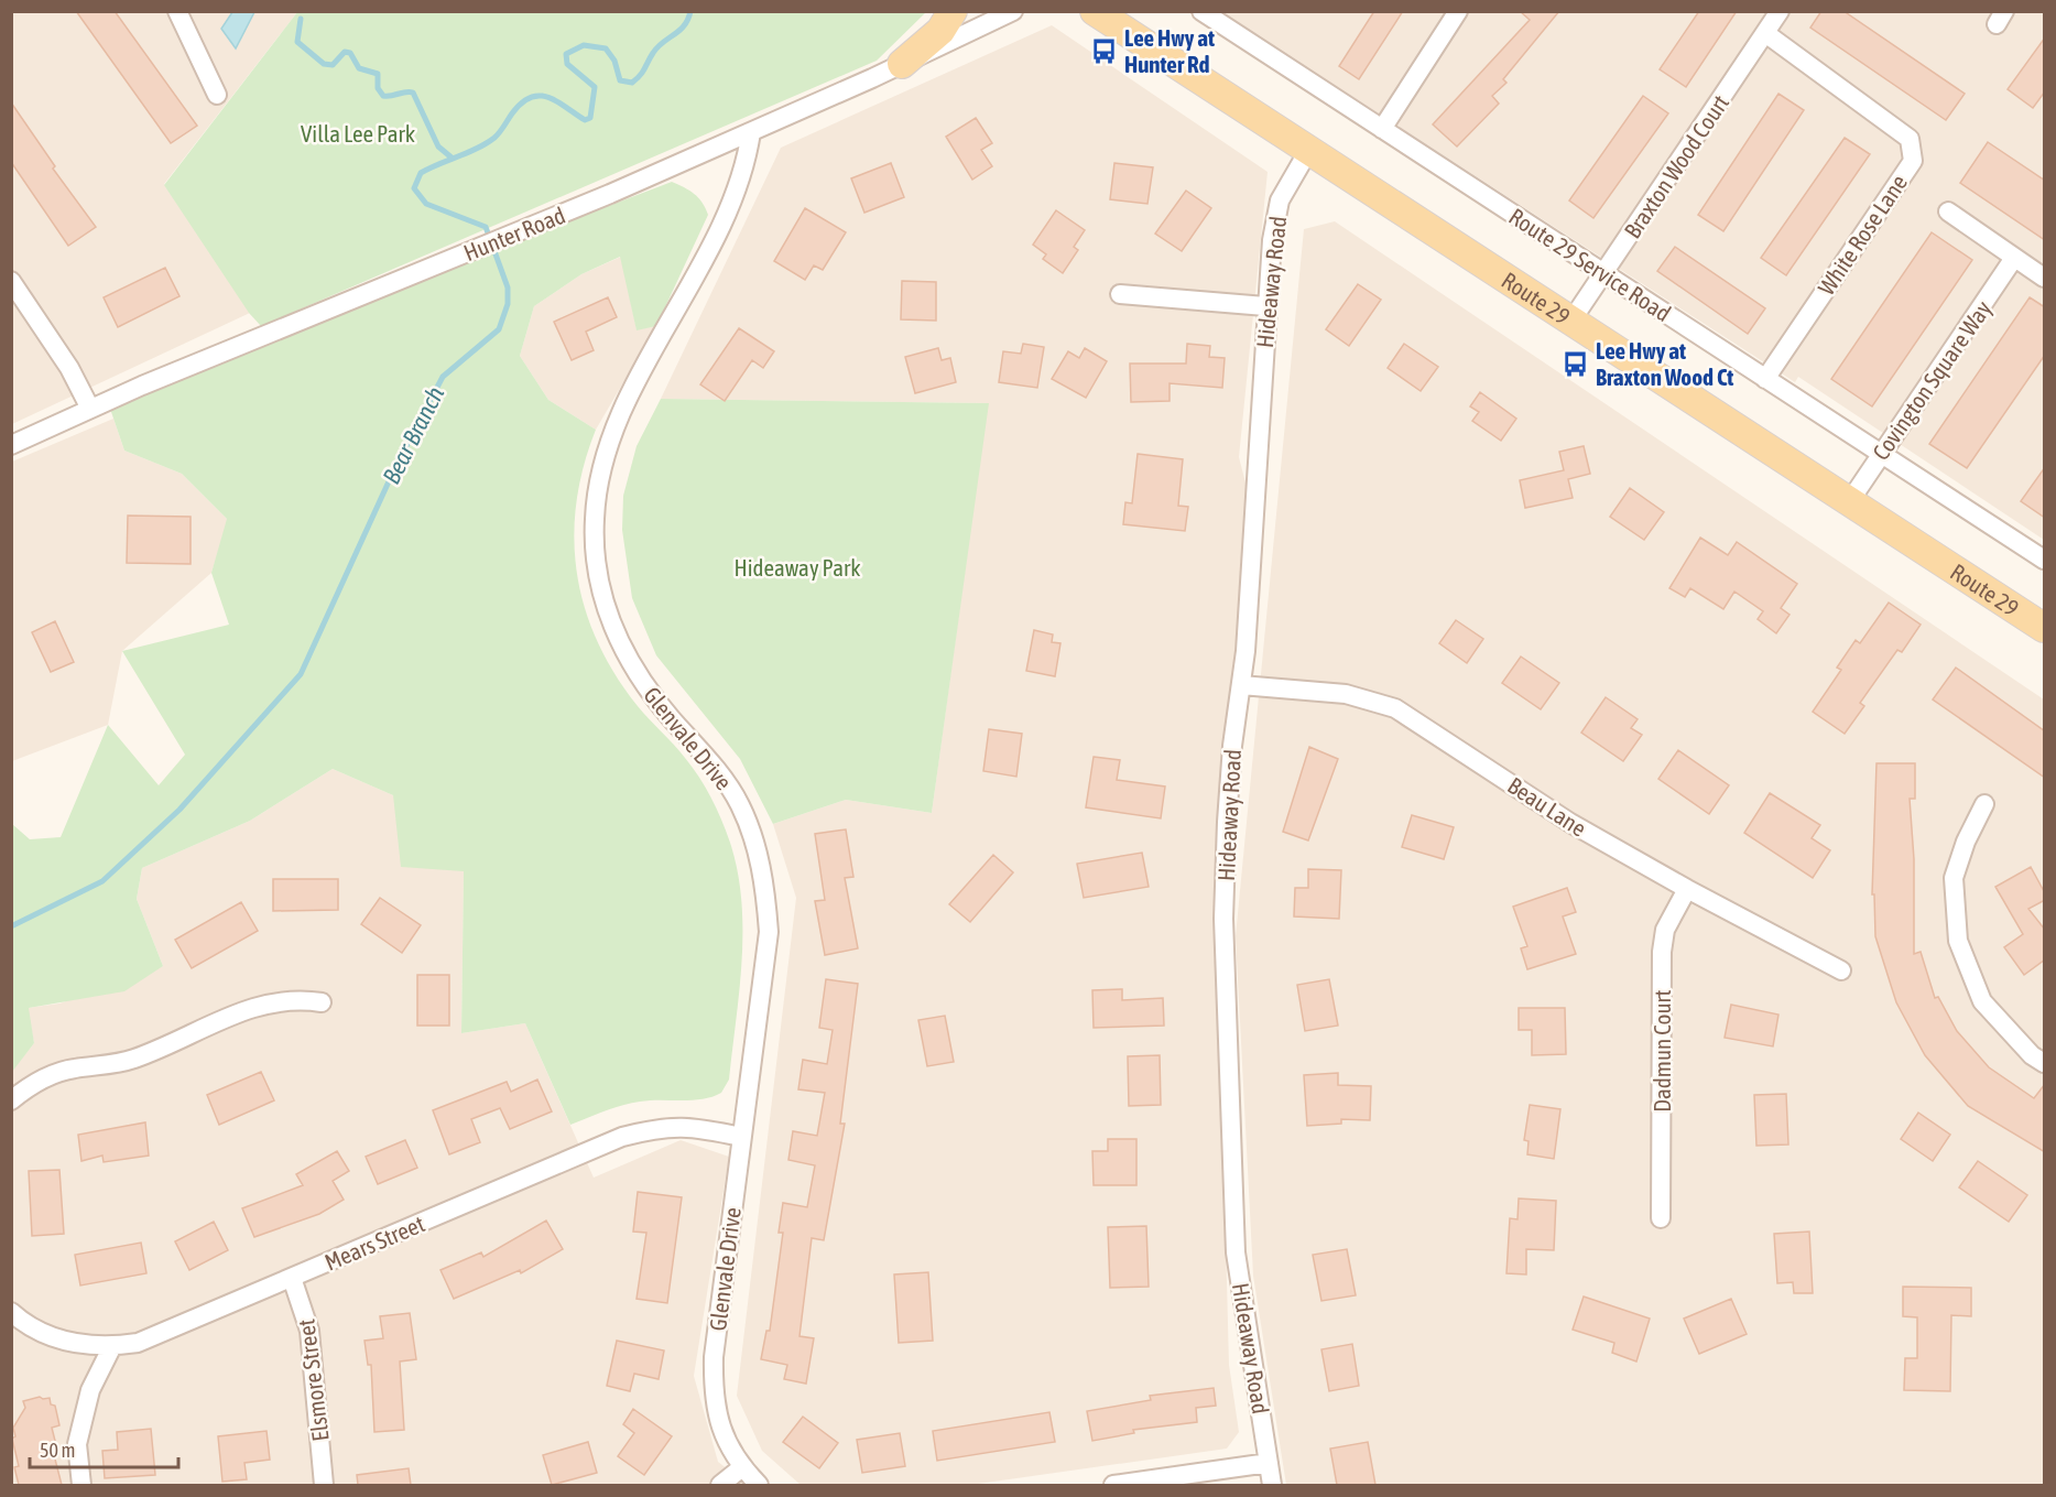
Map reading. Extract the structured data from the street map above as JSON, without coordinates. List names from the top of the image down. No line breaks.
{"streets":{"main road":["Route 29"],"street":["Braxton Wood Court","Hunter Road","White Rose Lane","Route 29 Service Road","Hideaway Road","Covington Square Way","Glenvale Drive","Beau Lane","Dadmun Court","Mears Street","Elsmore Street"]},"crossings":[["Braxton Wood Court","White Rose Lane"],["Braxton Wood Court","Route 29 Service Road"],["Braxton Wood Court","Route 29"],["Hunter Road","Glenvale Drive"],["White Rose Lane","Route 29 Service Road"],["Route 29 Service Road","Covington Square Way"],["Hideaway Road","Route 29"],["Hideaway Road","Beau Lane"],["Route 29","Covington Square Way"],["Glenvale Drive","Mears Street"],["Beau Lane","Dadmun Court"],["Mears Street","Elsmore Street"]],"water":["Bear Branch"],"parks":["Villa Lee Park","Hideaway Park"],"places":{"bus stop":["Lee Hwy at Hunter Rd","Lee Hwy at Braxton Wood Ct"]},"scale_bar":"50 m"}
